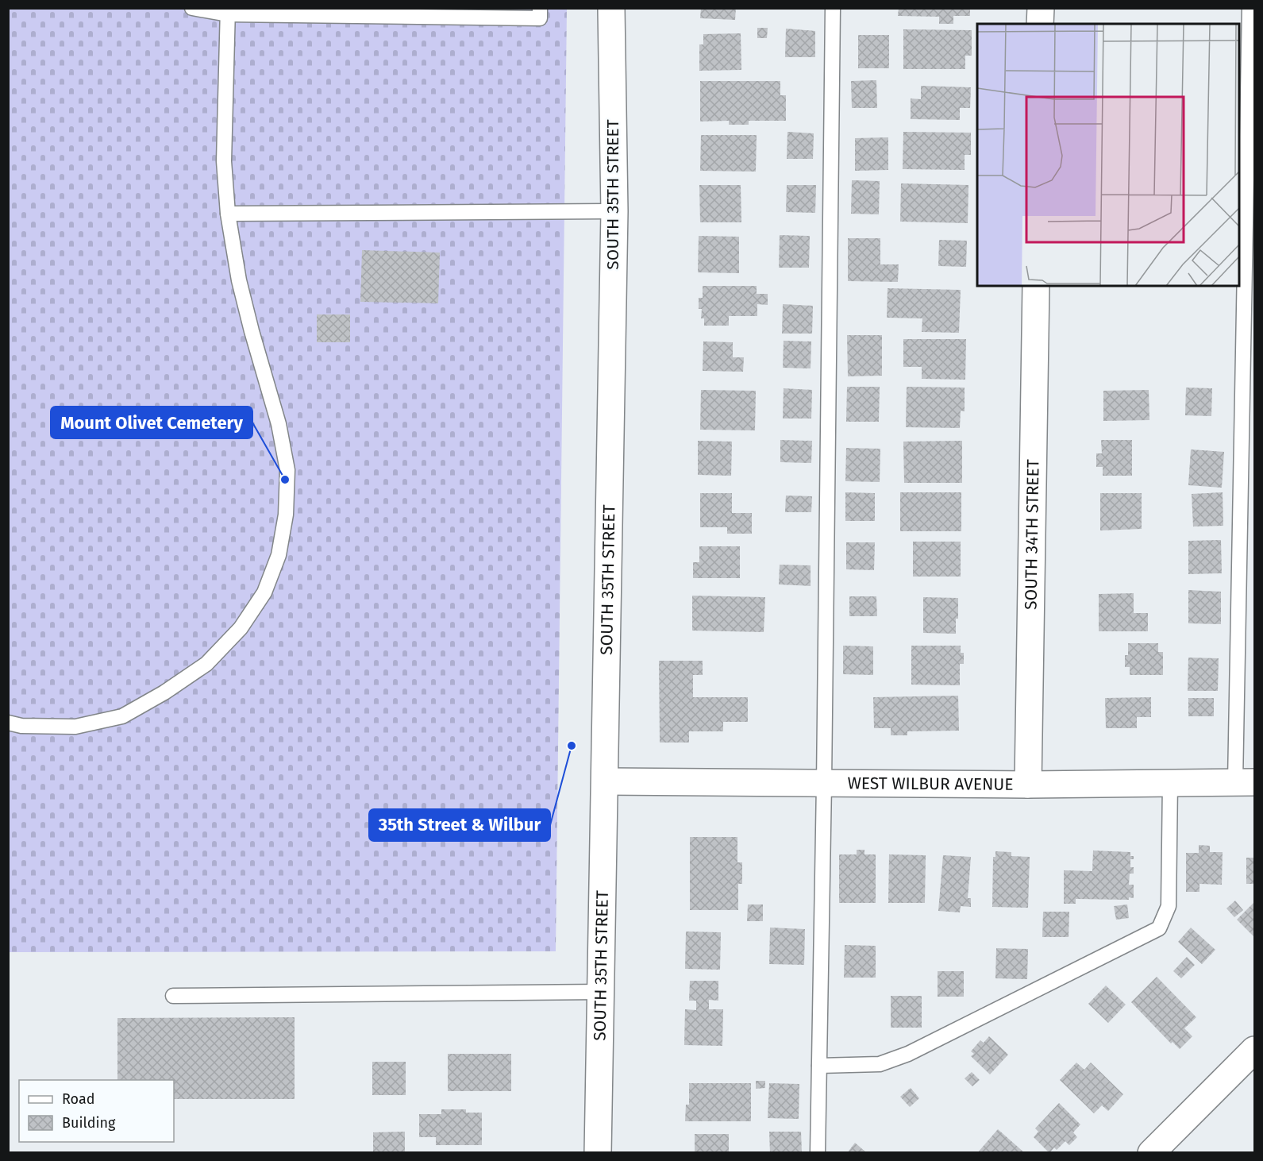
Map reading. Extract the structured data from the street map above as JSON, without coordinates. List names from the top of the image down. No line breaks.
{"streets":{"street":["SOUTH 35TH STREET","SOUTH 34TH STREET","WEST WILBUR AVENUE"]},"crossings":[["SOUTH 35TH STREET","WEST WILBUR AVENUE"],["SOUTH 34TH STREET","WEST WILBUR AVENUE"]],"places":["Mount Olivet Cemetery","35th Street & Wilbur"],"legend":["Road","Building"]}
